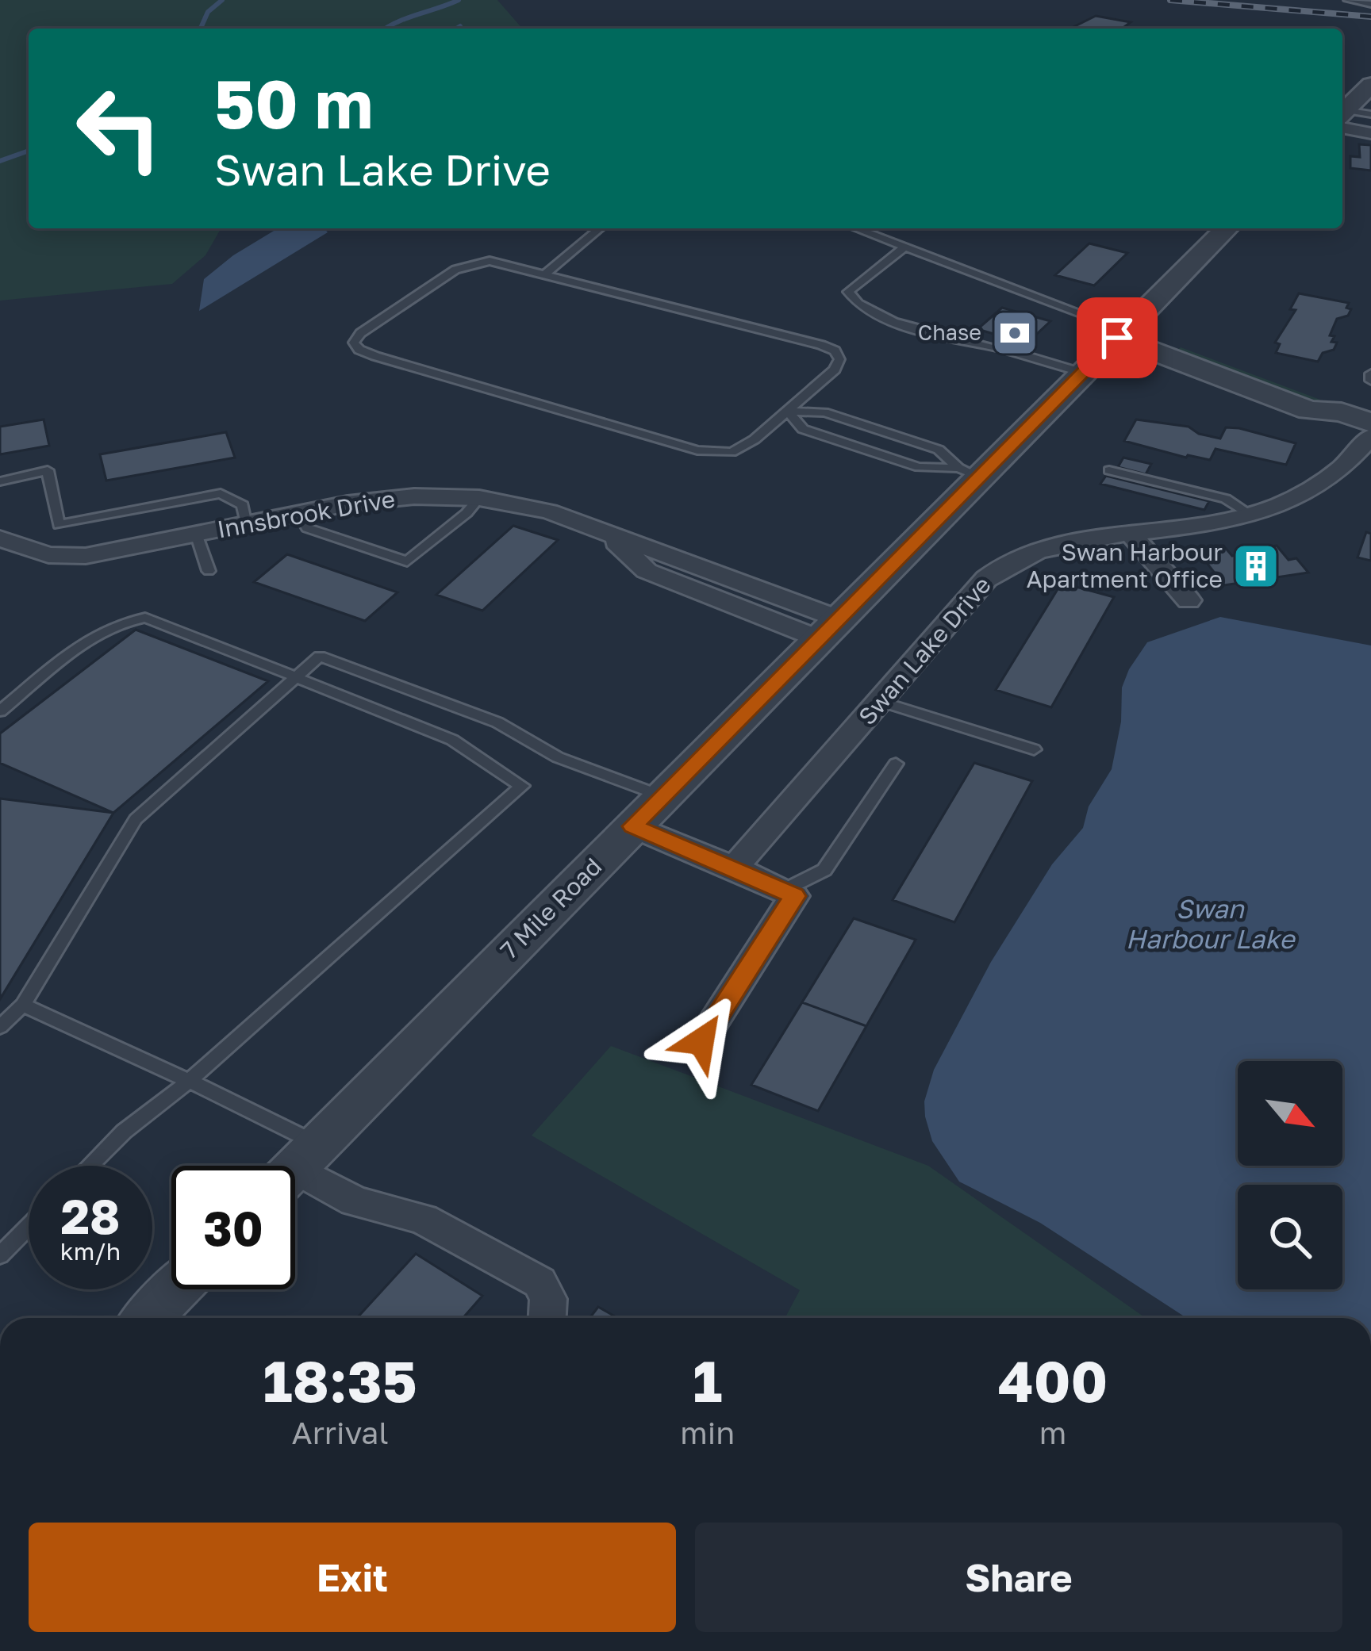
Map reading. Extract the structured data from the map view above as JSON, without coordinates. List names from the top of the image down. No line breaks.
{"streets":{"street":["Innsbrook Drive","Swan Lake Drive","7 Mile Road"]},"crossings":[["Innsbrook Drive","7 Mile Road"]],"water":["Swan Harbour Lake"],"places":{"bank":["Chase"],"building":["Swan Harbour Apartment Office"]},"north":"bottom right","page":{"turn":["50 m","Swan Lake Drive"],"speed":"28 km/h","limit":"30","eta":["18:35","Arrival","1","min","400","m"],"buttons":["Exit","Share"]}}
